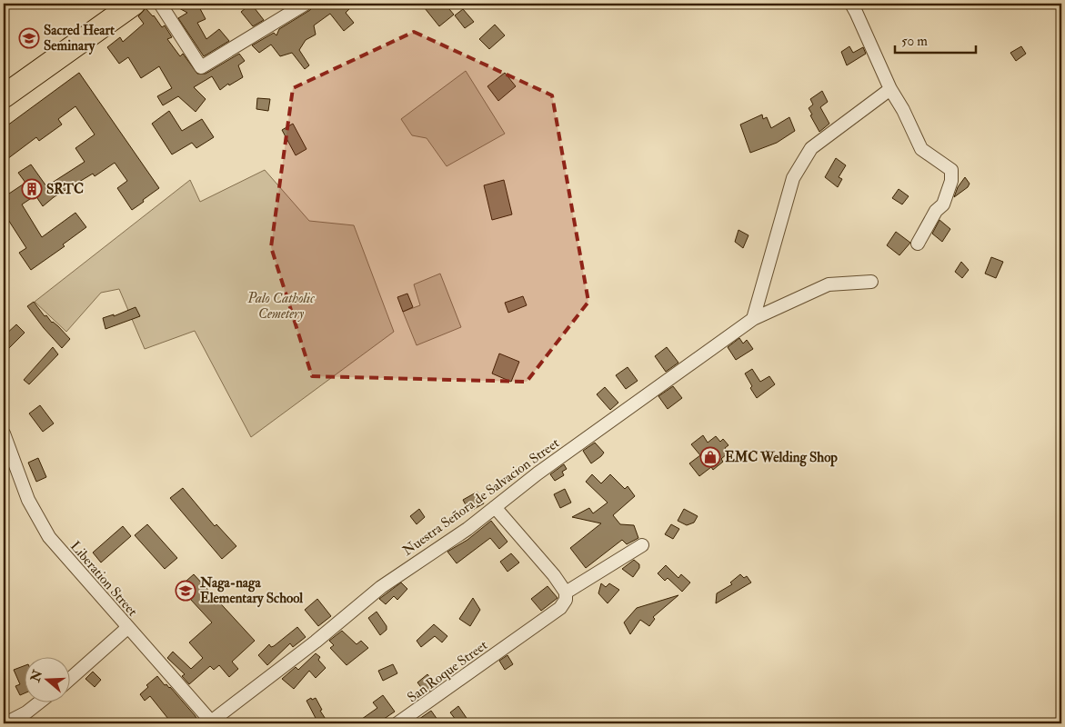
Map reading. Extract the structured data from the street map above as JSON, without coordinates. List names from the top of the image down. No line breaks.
{"streets":{"street":["Nuestra Señora de Salvacion Street","Liberation Street","San Roque Street"]},"crossings":[["Nuestra Señora de Salvacion Street","Liberation Street"]],"parks":["Palo Catholic Cemetery"],"places":{"school or university":["Sacred Heart Seminary","Naga-naga Elementary School"],"building":["SRTC"],"shop":["EMC Welding Shop"]},"scale_bar":"50 m","north":"left"}
